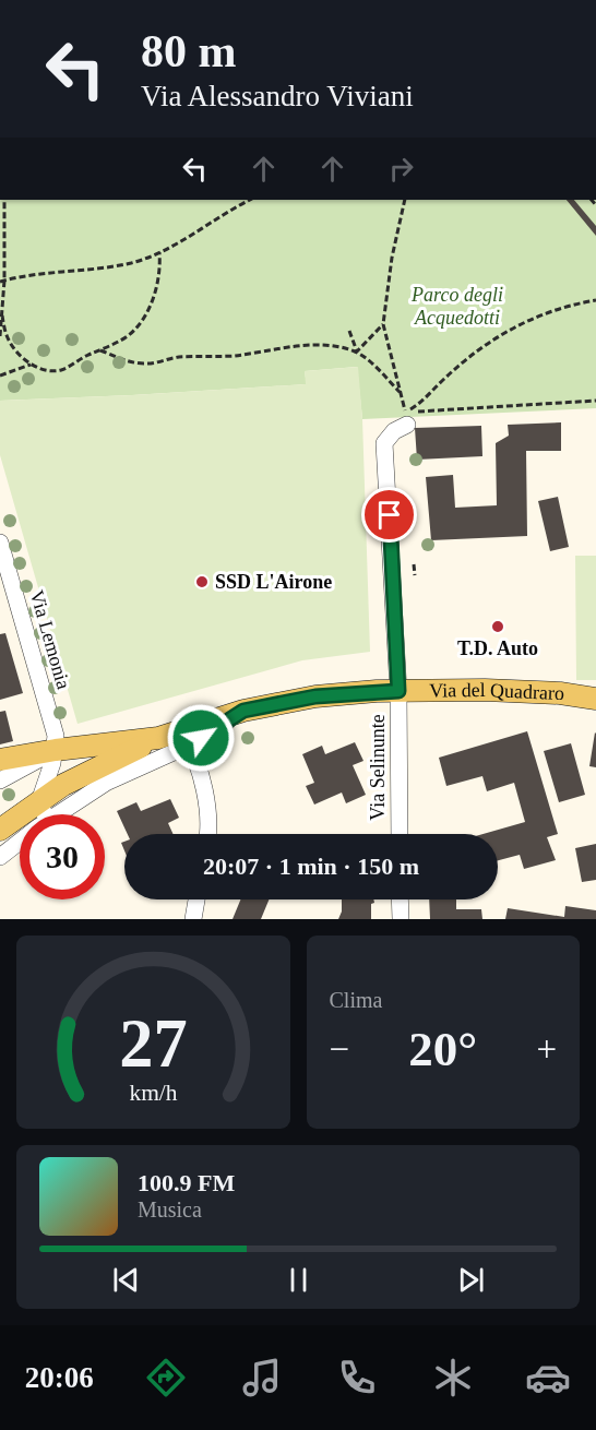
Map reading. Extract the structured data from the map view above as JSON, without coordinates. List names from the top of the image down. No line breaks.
{"streets":{"main road":["Via del Quadraro"],"street":["Via Lemonia","Via Selinunte"]},"crossings":[["Via Lemonia","Via del Quadraro"],["Via del Quadraro","Via Selinunte"]],"parks":["Parco degli Acquedotti"],"places":["SSD L'Airone","T.D. Auto"],"page":{"turn":["80 m","Via Alessandro Viviani"],"limit":"30","trip":"20:07 · 1 min · 150 m","tile":"Clima","heat":["−","20°","+"],"song":["100.9 FM","Musica"],"tabs":"20:06","gauge":["27","km/h"]}}
